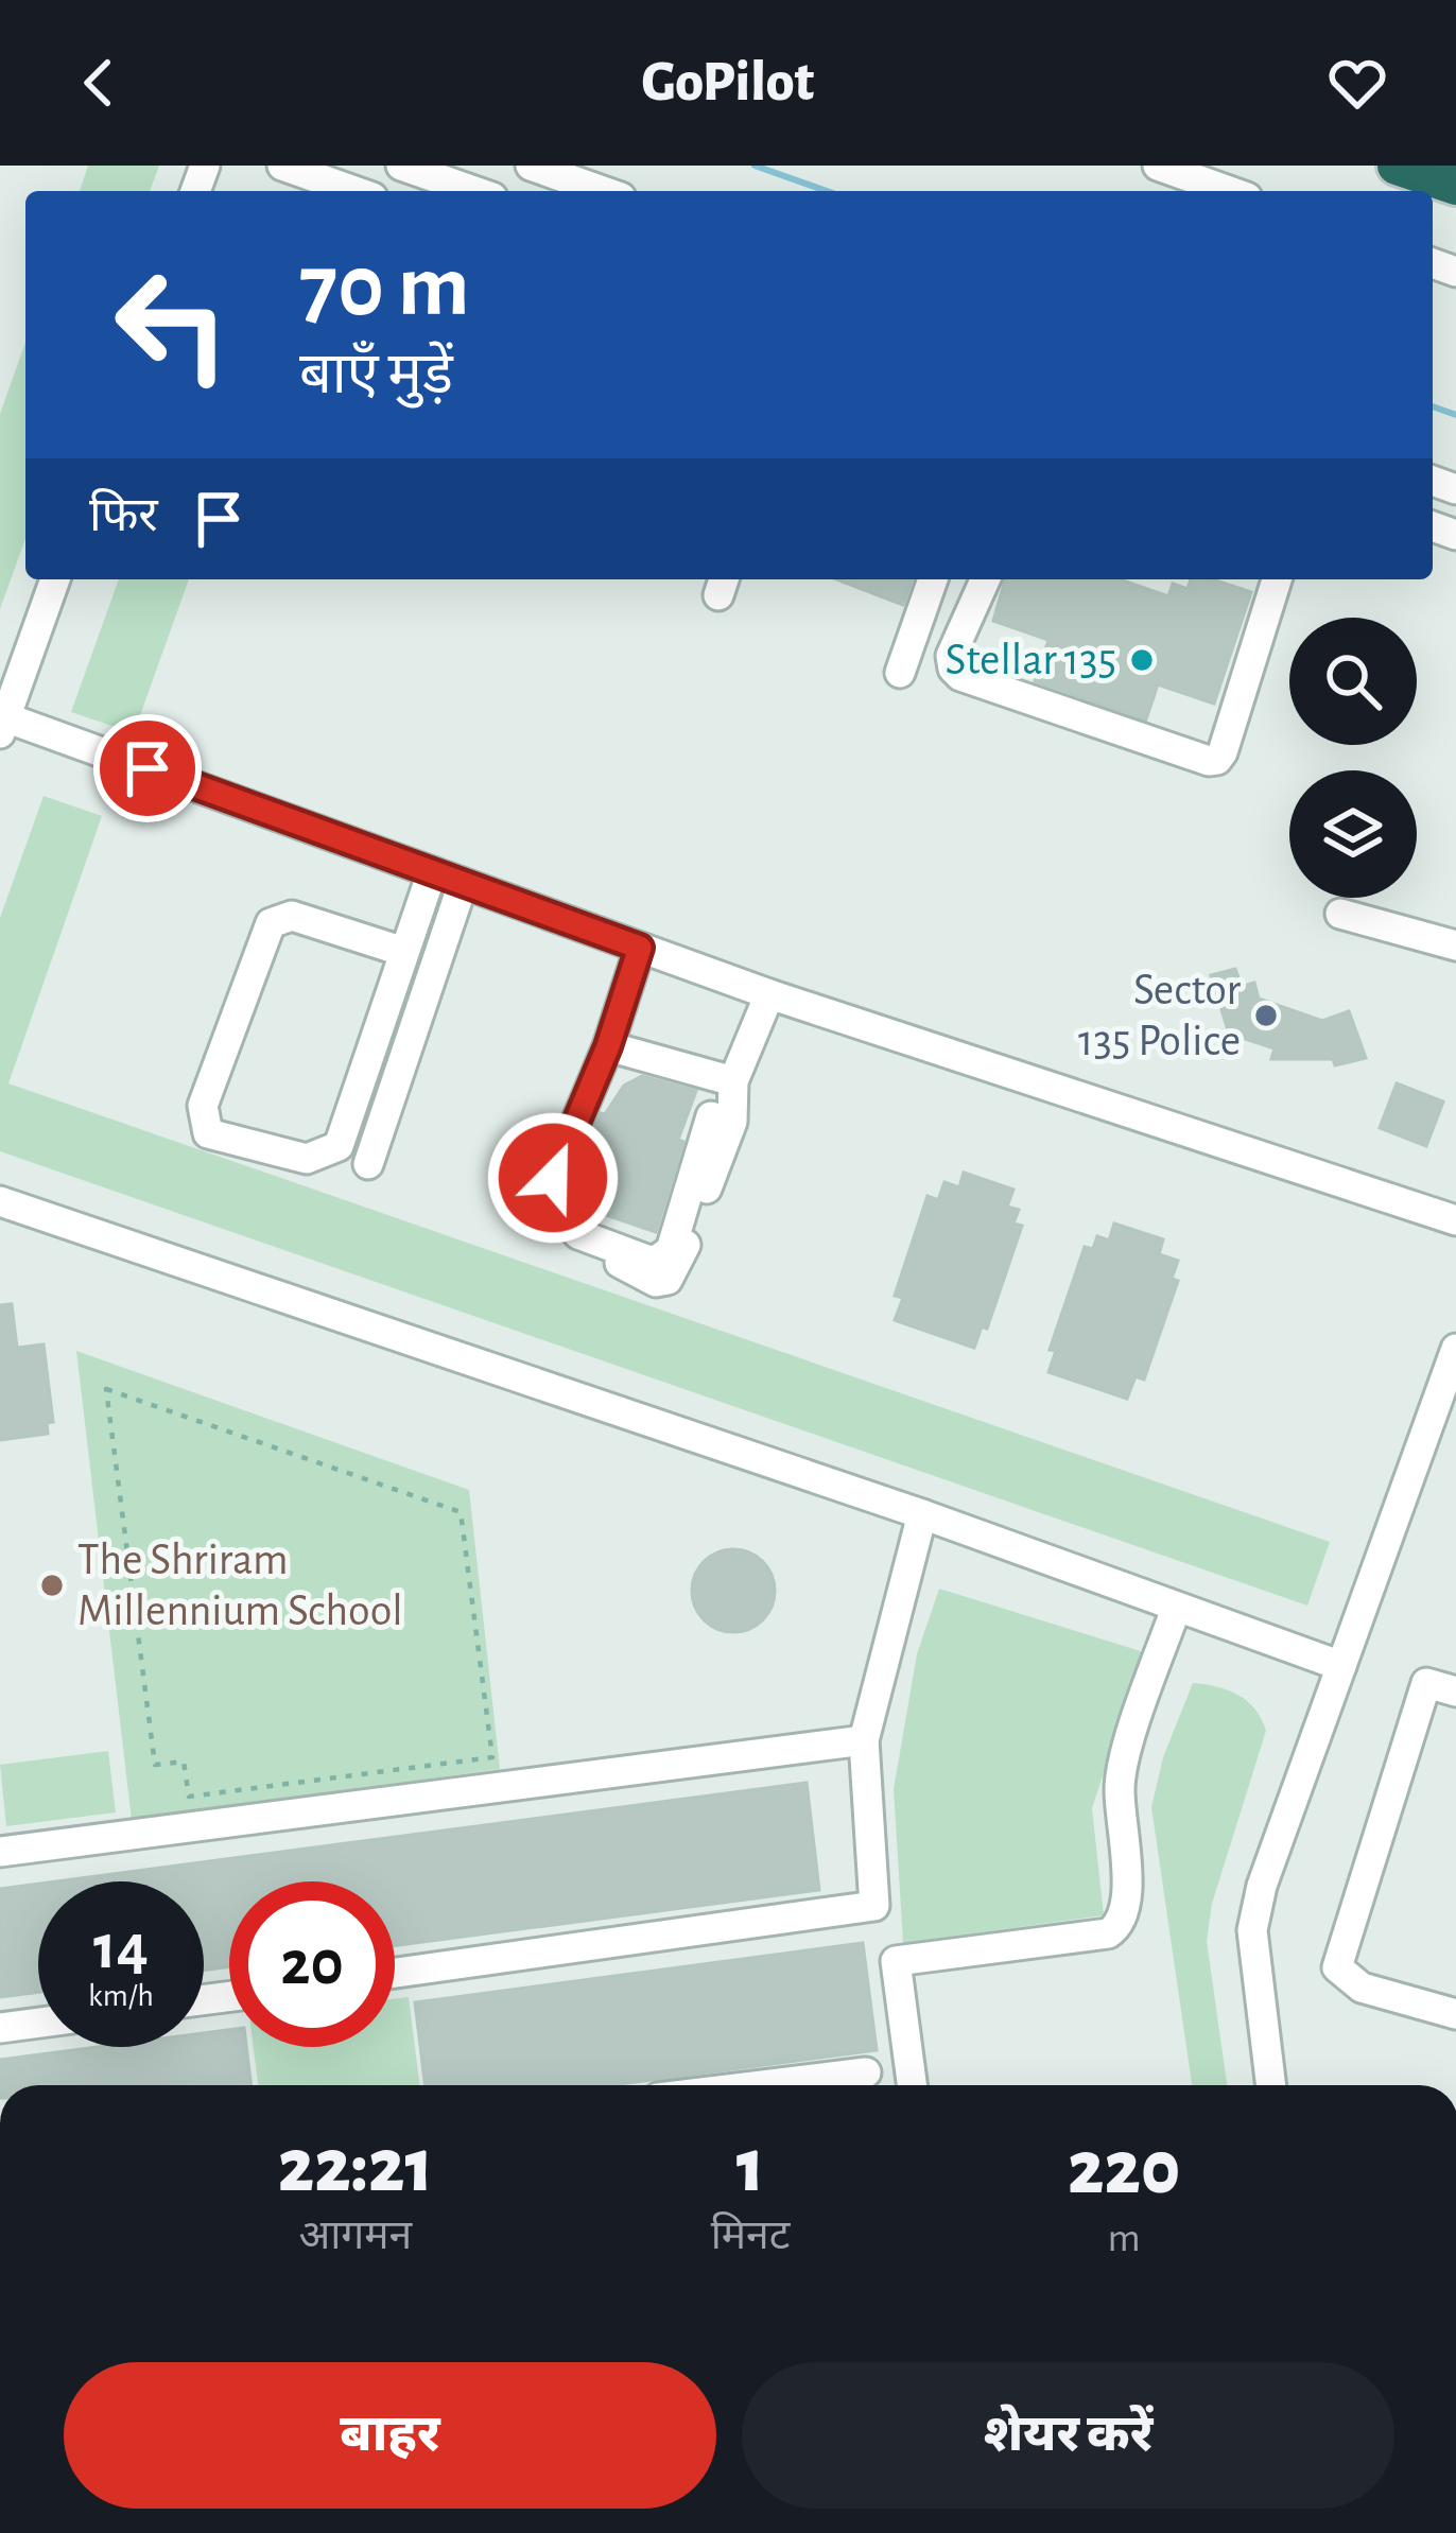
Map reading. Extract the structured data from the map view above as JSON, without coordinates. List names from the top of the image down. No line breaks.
{"places":["Stellar 135","Sector 135 Police","The Shriram Millennium School"],"page":{"header":"GoPilot","turn":["70 m","बाएँ मुड़ें"],"then":"फिर","speed":"14 km/h","limit":"20","eta":["22:21","आगमन","1","मिनट","220","m"],"buttons":["बाहर","शेयर करें"]}}
